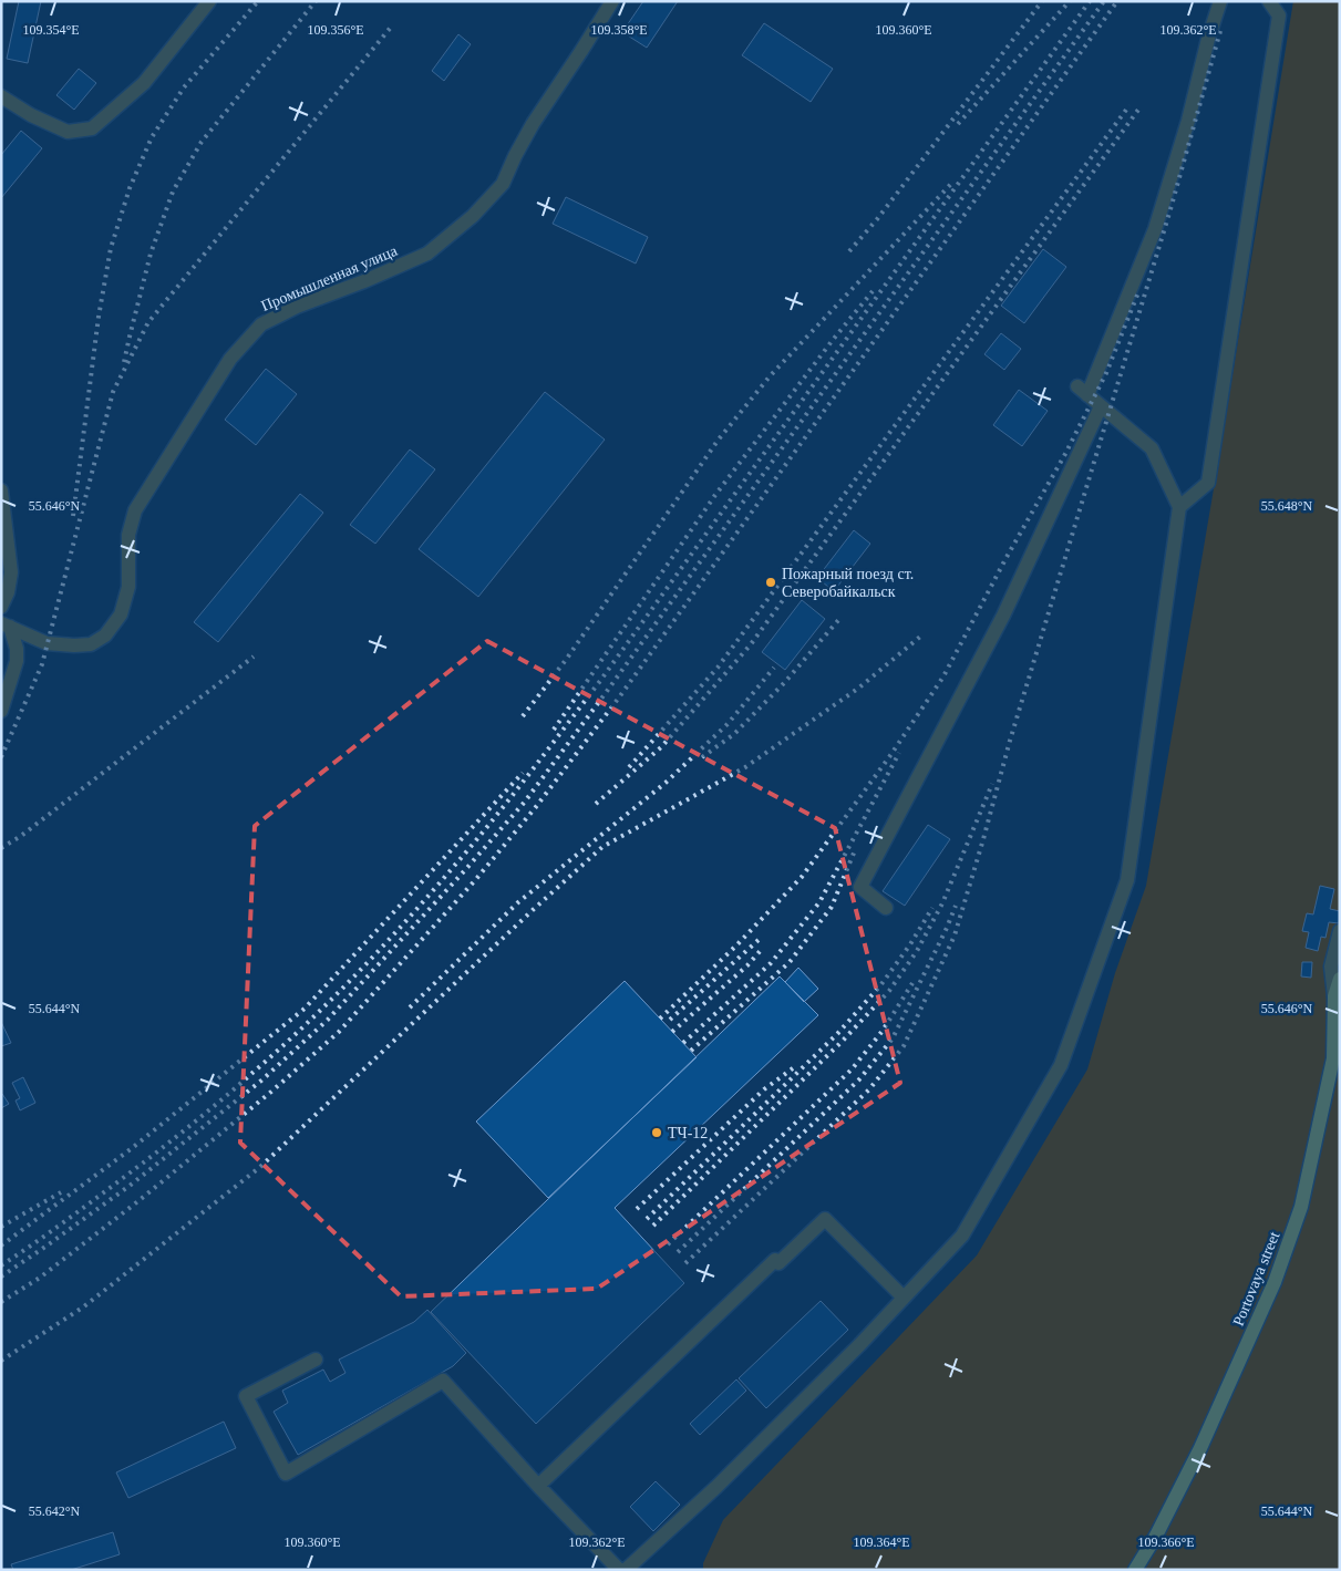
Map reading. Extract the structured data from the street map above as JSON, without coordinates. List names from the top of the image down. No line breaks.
{"streets":{"main road":["Portovaya street"],"street":["Промышленная улица"]},"places":["Пожарный поезд ст. Северобайкальск","ТЧ-12"],"coordinates":["109.354°E","109.356°E","109.358°E","109.360°E","109.362°E","55.648°N","55.646°N","55.644°N","55.642°N","109.364°E","109.366°E"]}
